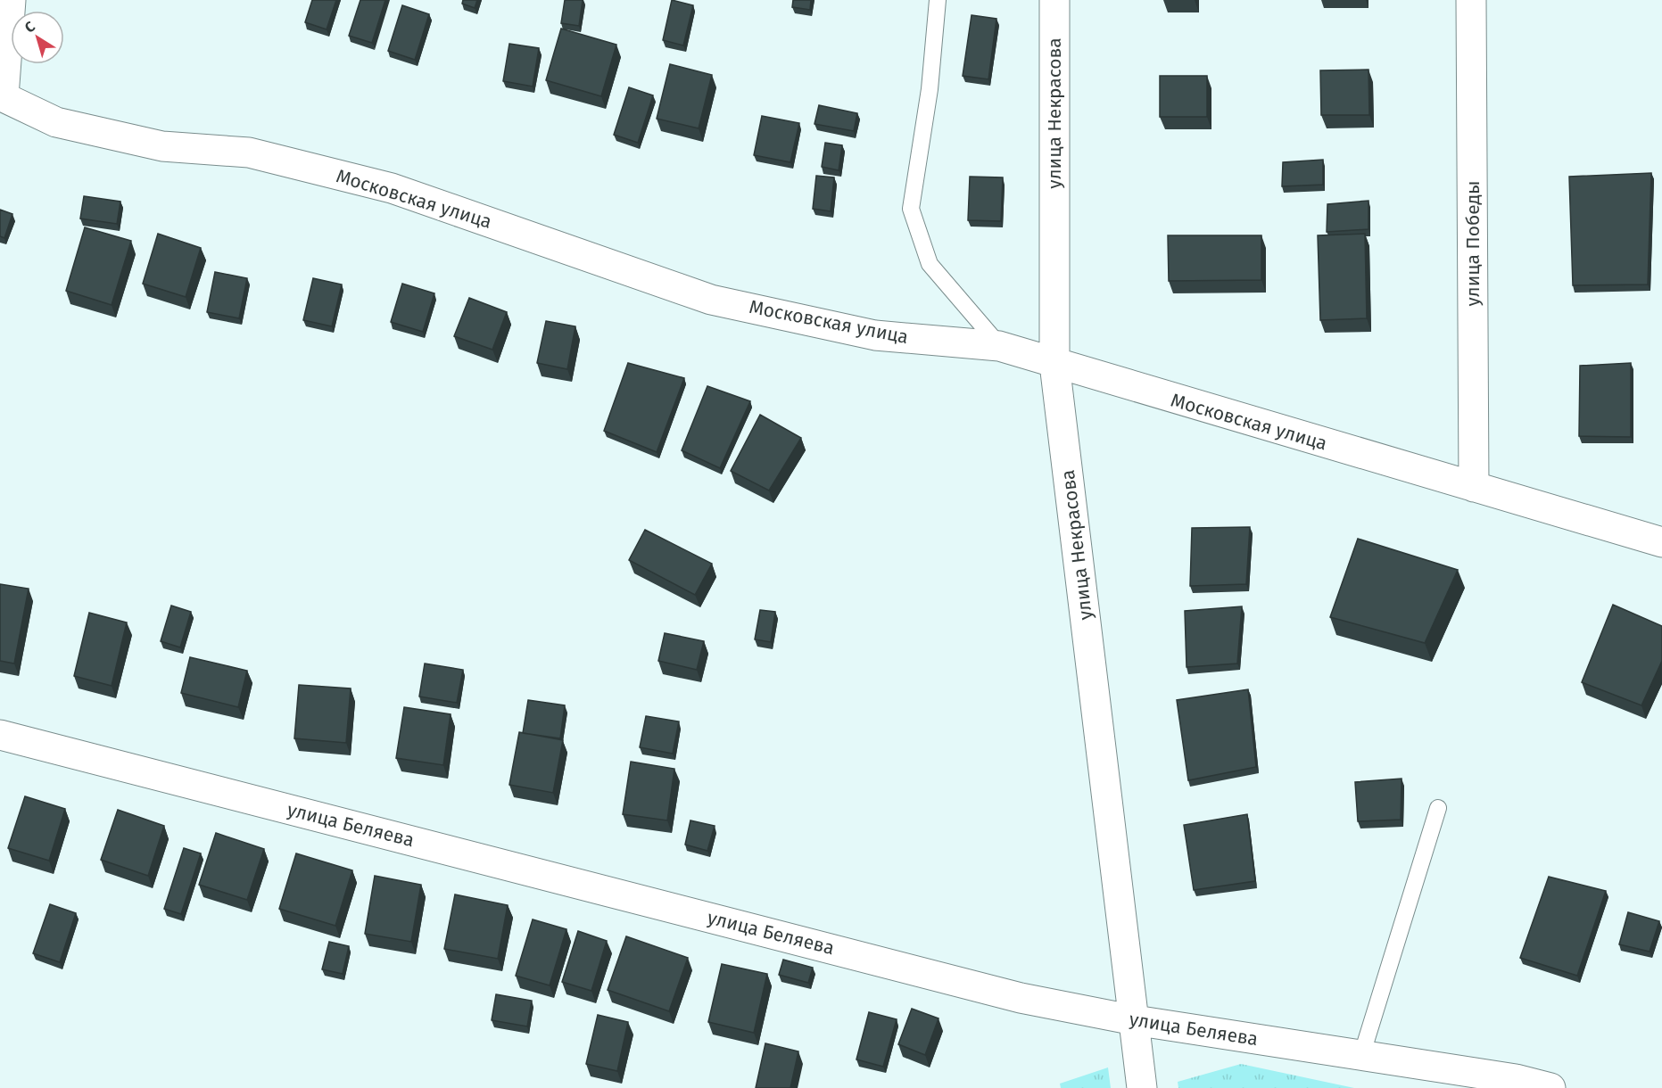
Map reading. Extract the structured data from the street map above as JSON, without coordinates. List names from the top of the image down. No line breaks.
{"streets":{"street":["улица Некрасова","Московская улица","улица Победы","улица Беляева"]},"crossings":[["улица Некрасова","Московская улица"],["улица Некрасова","улица Беляева"],["Московская улица","улица Победы"]],"north":"top left"}
